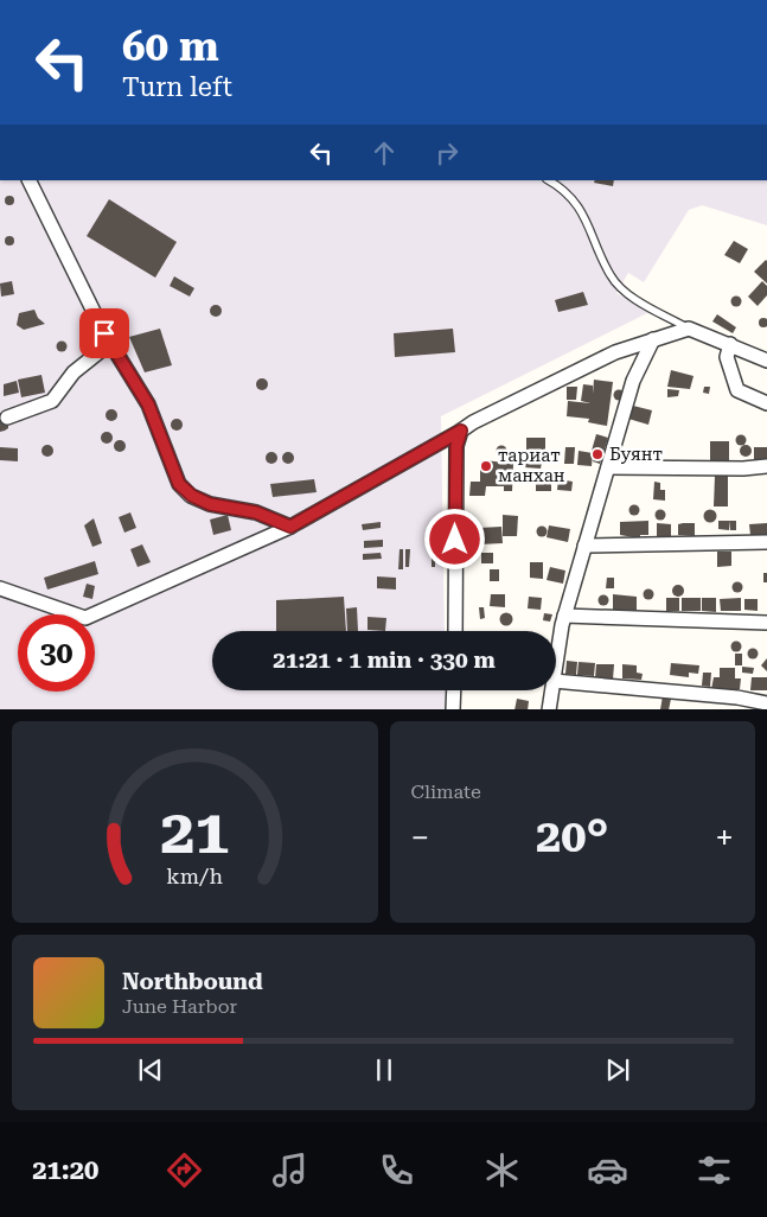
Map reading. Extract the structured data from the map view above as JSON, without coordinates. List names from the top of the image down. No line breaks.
{"places":["Буянт","тариат манхан"],"page":{"turn":["60 m","Turn left"],"limit":"30","trip":"21:21 · 1 min · 330 m","tile":"Climate","heat":["−","20°","+"],"song":["Northbound","June Harbor"],"tabs":"21:20","gauge":["21","km/h"]}}
